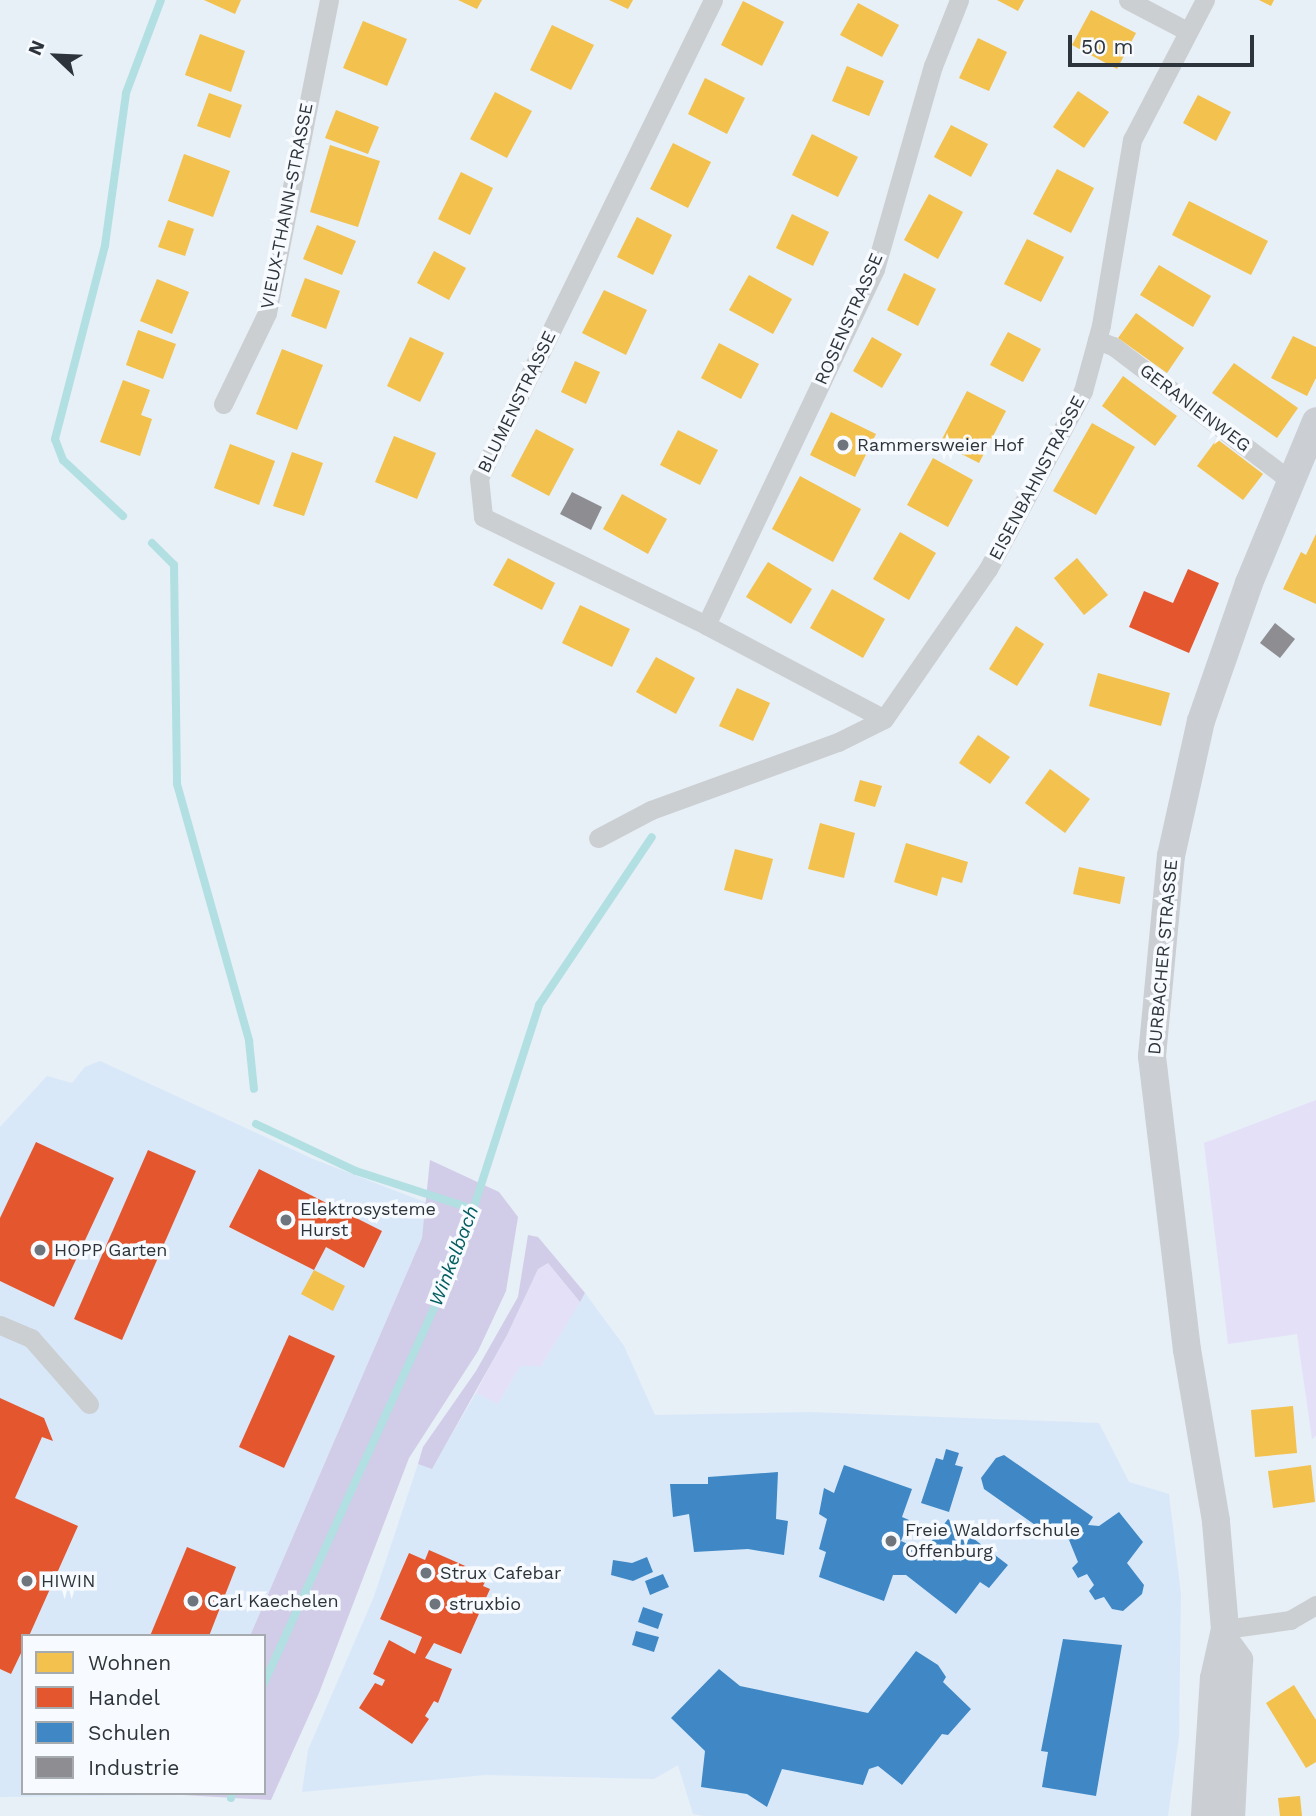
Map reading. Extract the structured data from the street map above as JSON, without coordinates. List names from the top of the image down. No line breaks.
{"streets":{"street":["VIEUX-THANN-STRASSE","ROSENSTRASSE","BLUMENSTRASSE","GERANIENWEG","EISENBAHNSTRASSE","DURBACHER STRASSE"]},"crossings":[["ROSENSTRASSE","BLUMENSTRASSE"],["BLUMENSTRASSE","EISENBAHNSTRASSE"],["GERANIENWEG","EISENBAHNSTRASSE"],["GERANIENWEG","DURBACHER STRASSE"]],"water":["Winkelbach"],"places":["Rammersweier Hof","Elektrosysteme Hurst","HOPP Garten","Freie Waldorfschule Offenburg","Strux Cafebar","HIWIN","Carl Kaechelen","struxbio"],"legend":["Wohnen","Handel","Schulen","Industrie"],"scale_bar":"50 m","north":"top left"}
